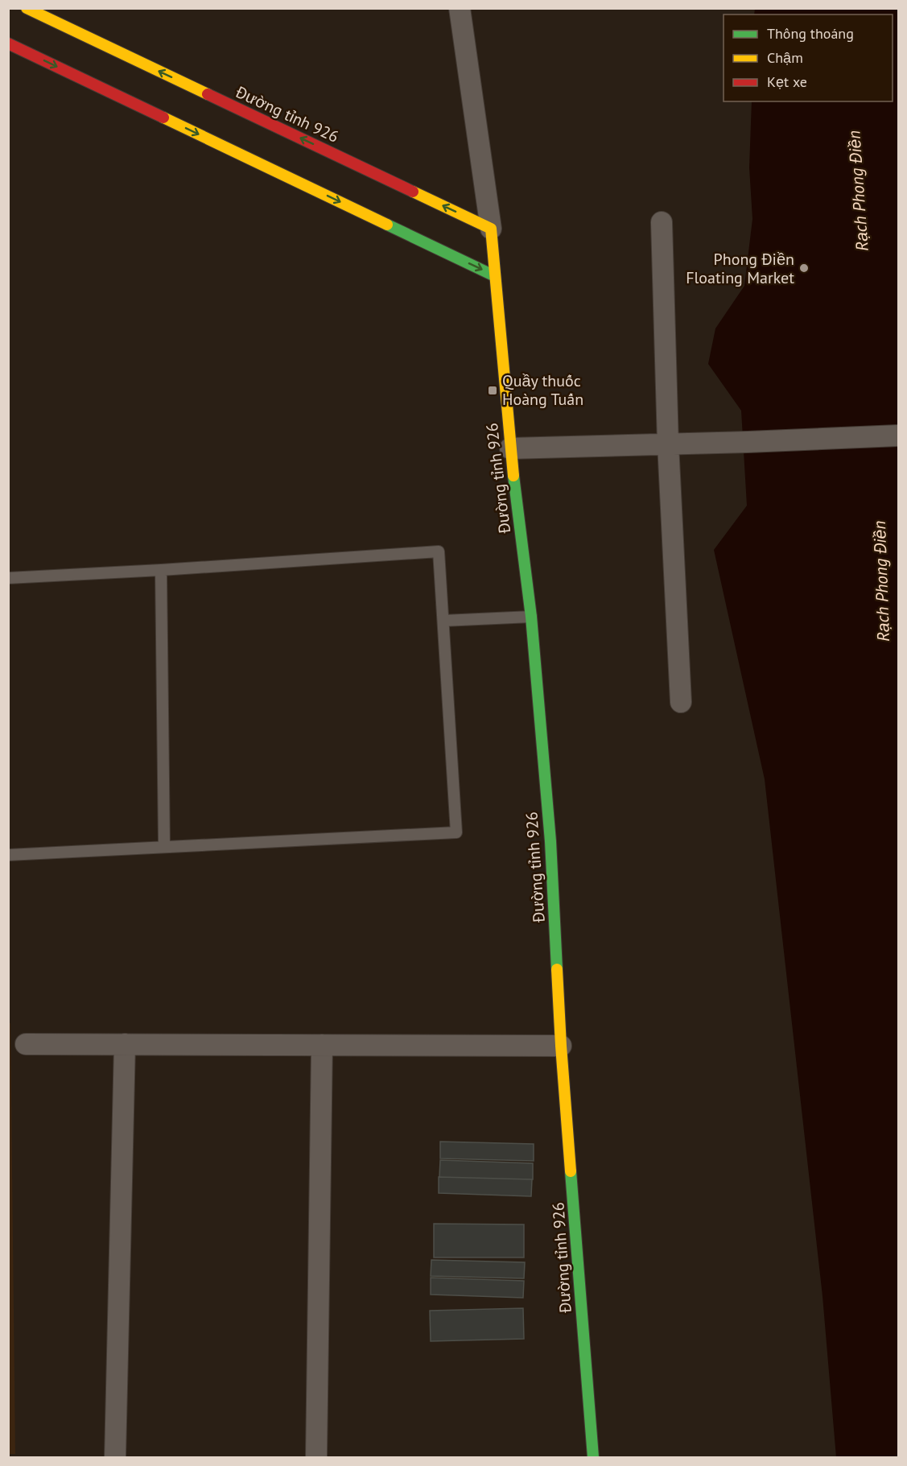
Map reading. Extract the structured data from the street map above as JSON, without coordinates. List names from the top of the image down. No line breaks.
{"streets":{"main road":["Đường tỉnh 926"]},"water":["Rạch Phong Điền"],"places":{"other":["Phong Điền Floating Market"],"transit":["Quầy thuốc Hoàng Tuấn"]},"legend":["Thông thoáng","Chậm","Kẹt xe"]}
